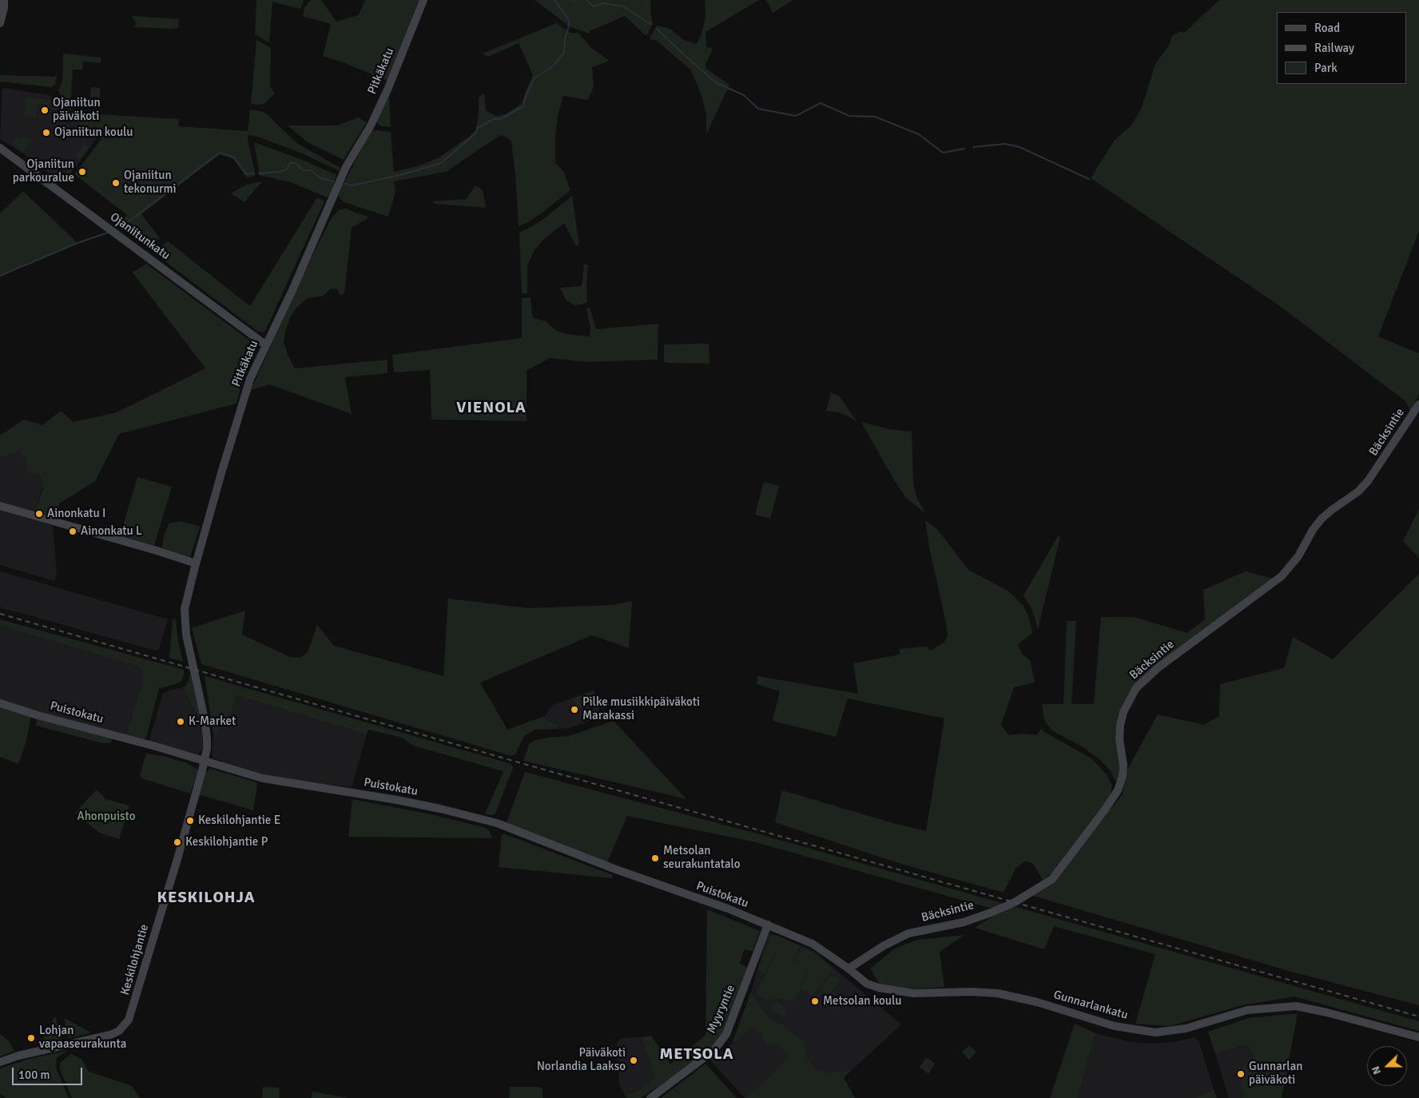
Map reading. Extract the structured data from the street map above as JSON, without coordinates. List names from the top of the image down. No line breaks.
{"streets":{"street":["Pitkäkatu","Ojaniitunkatu","Bäcksintie","Puistokatu","Keskilohjantie","Gunnarlankatu","Myyryntie"]},"crossings":[["Pitkäkatu","Ojaniitunkatu"],["Pitkäkatu","Puistokatu"],["Pitkäkatu","Keskilohjantie"],["Bäcksintie","Gunnarlankatu"],["Puistokatu","Keskilohjantie"],["Puistokatu","Gunnarlankatu"],["Puistokatu","Myyryntie"],["Gunnarlankatu","Myyryntie"]],"districts":["VIENOLA","KESKILOHJA","METSOLA"],"parks":["Ahonpuisto"],"places":["Ojaniitun päiväkoti","Ojaniitun koulu","Ojaniitun parkouralue","Ojaniitun tekonurmi","Ainonkatu I","Ainonkatu L","Pilke musiikkipäiväkoti Marakassi","K-Market","Keskilohjantie E","Keskilohjantie P","Metsolan seurakuntatalo","Metsolan koulu","Lohjan vapaaseurakunta","Päiväkoti Norlandia Laakso","Gunnarlan päiväkoti"],"legend":["Road","Railway","Park"],"scale_bar":"100 m","north":"left"}
